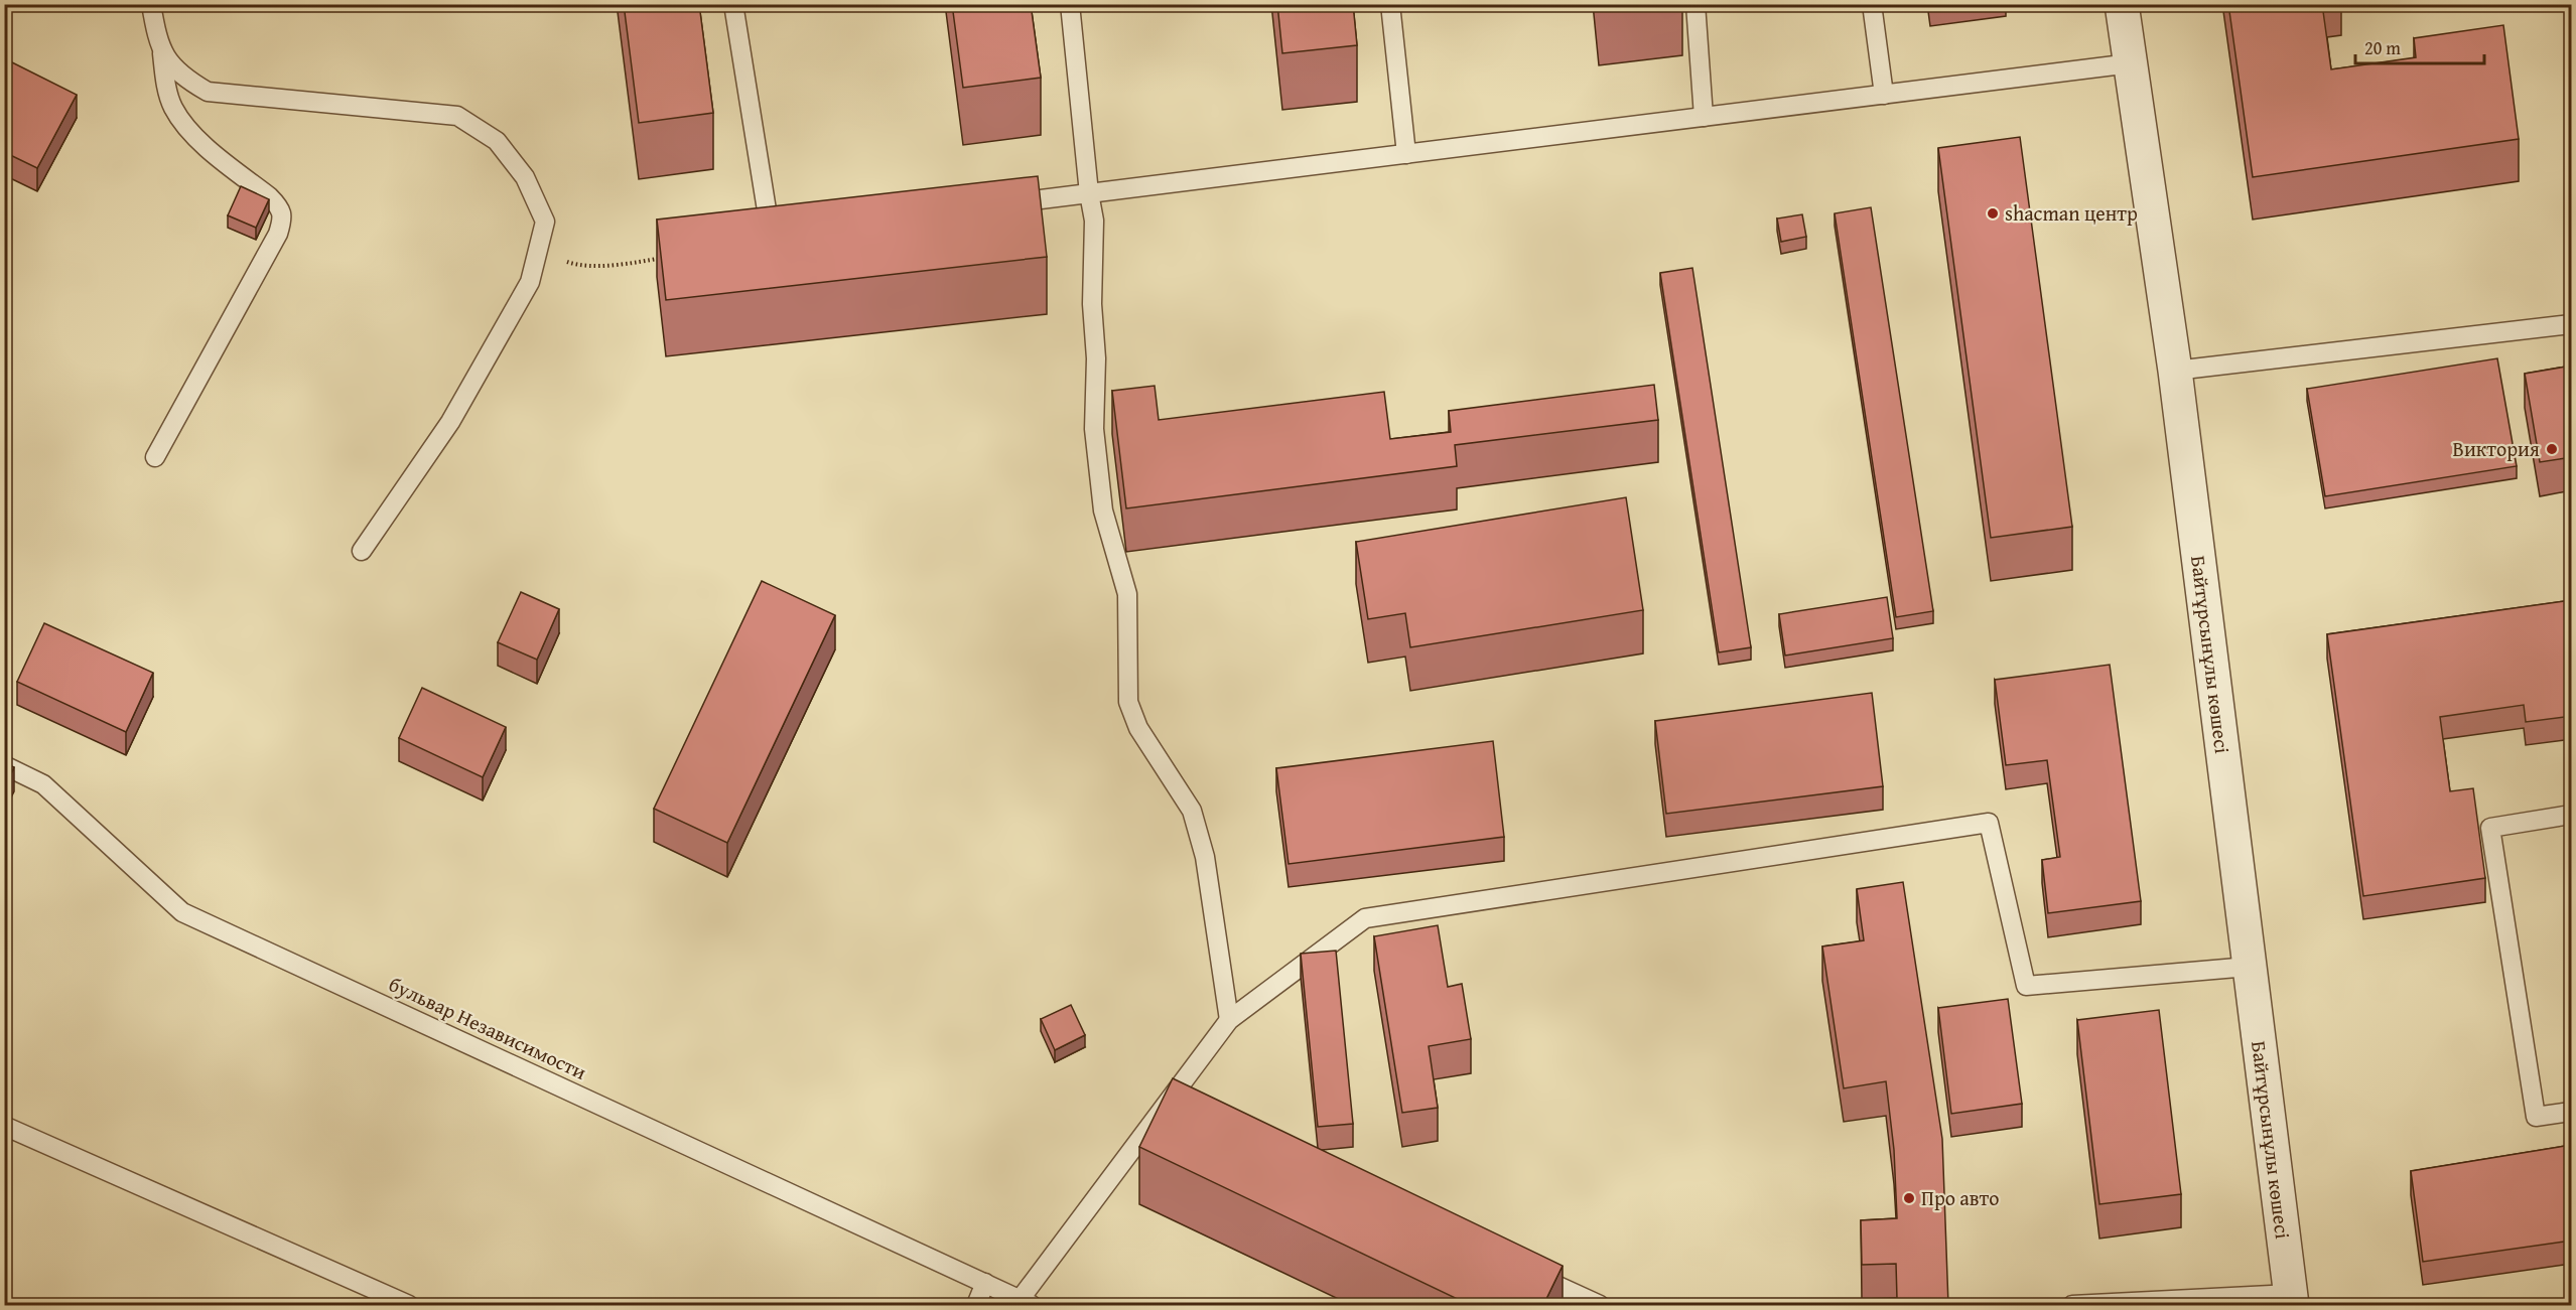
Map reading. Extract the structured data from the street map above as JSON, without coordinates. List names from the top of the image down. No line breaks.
{"streets":{"street":["Байтұрсынұлы көшесі"],"lane":["бульвар Независимости"]},"places":["shacman центр","Виктория","Про авто"],"scale_bar":"20 m"}
